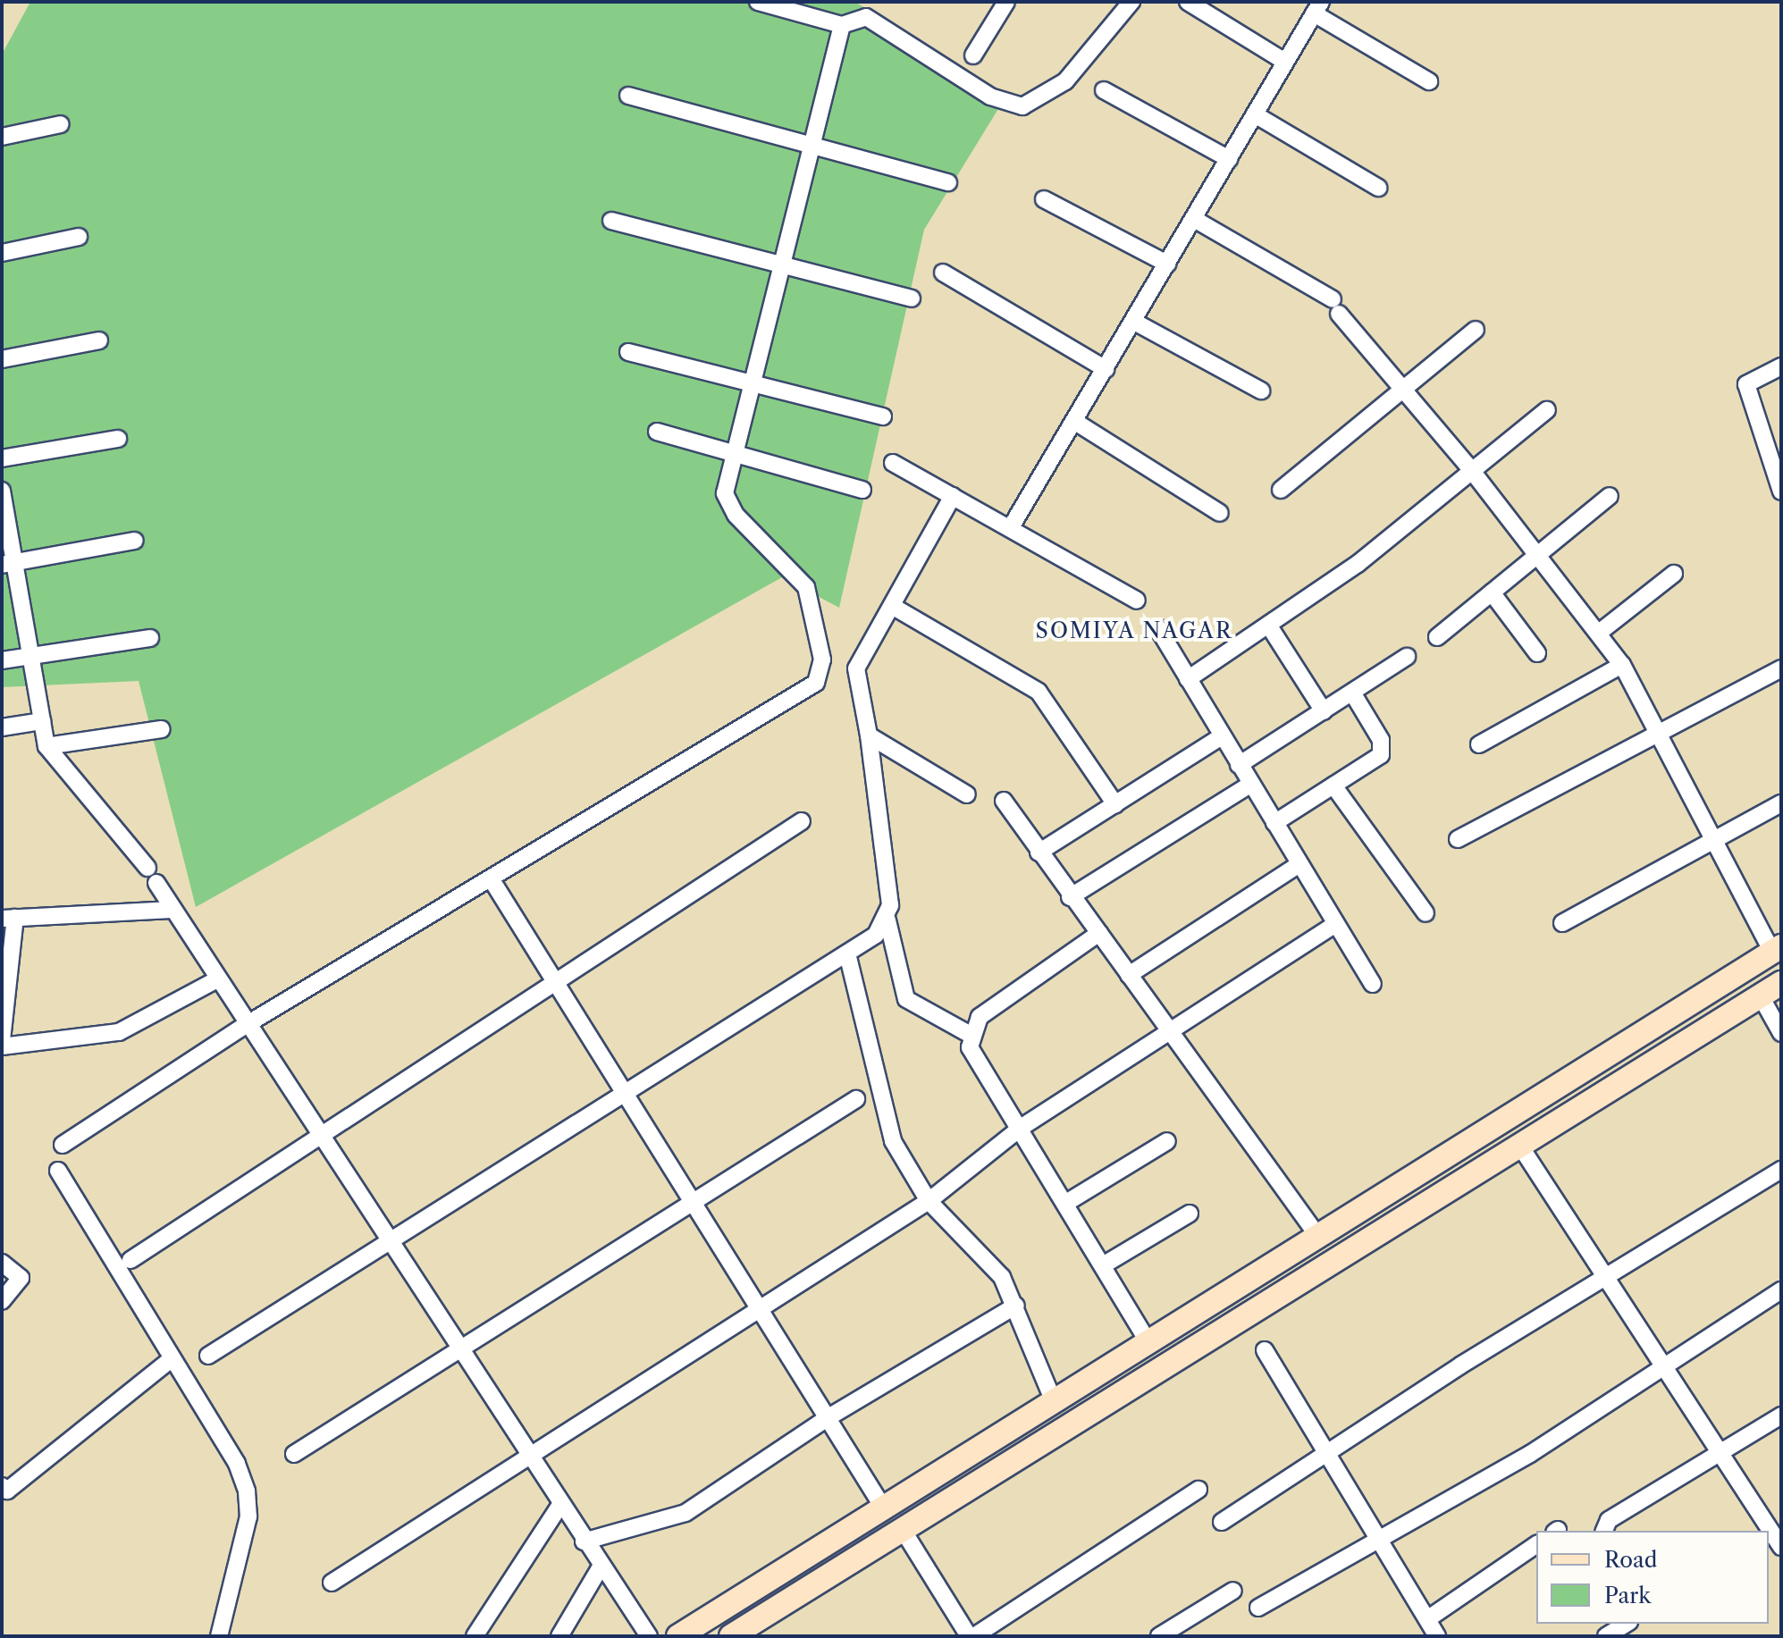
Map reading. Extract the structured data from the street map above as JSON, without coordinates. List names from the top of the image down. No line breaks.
{"districts":["SOMIYA NAGAR"],"legend":["Road","Park"]}
